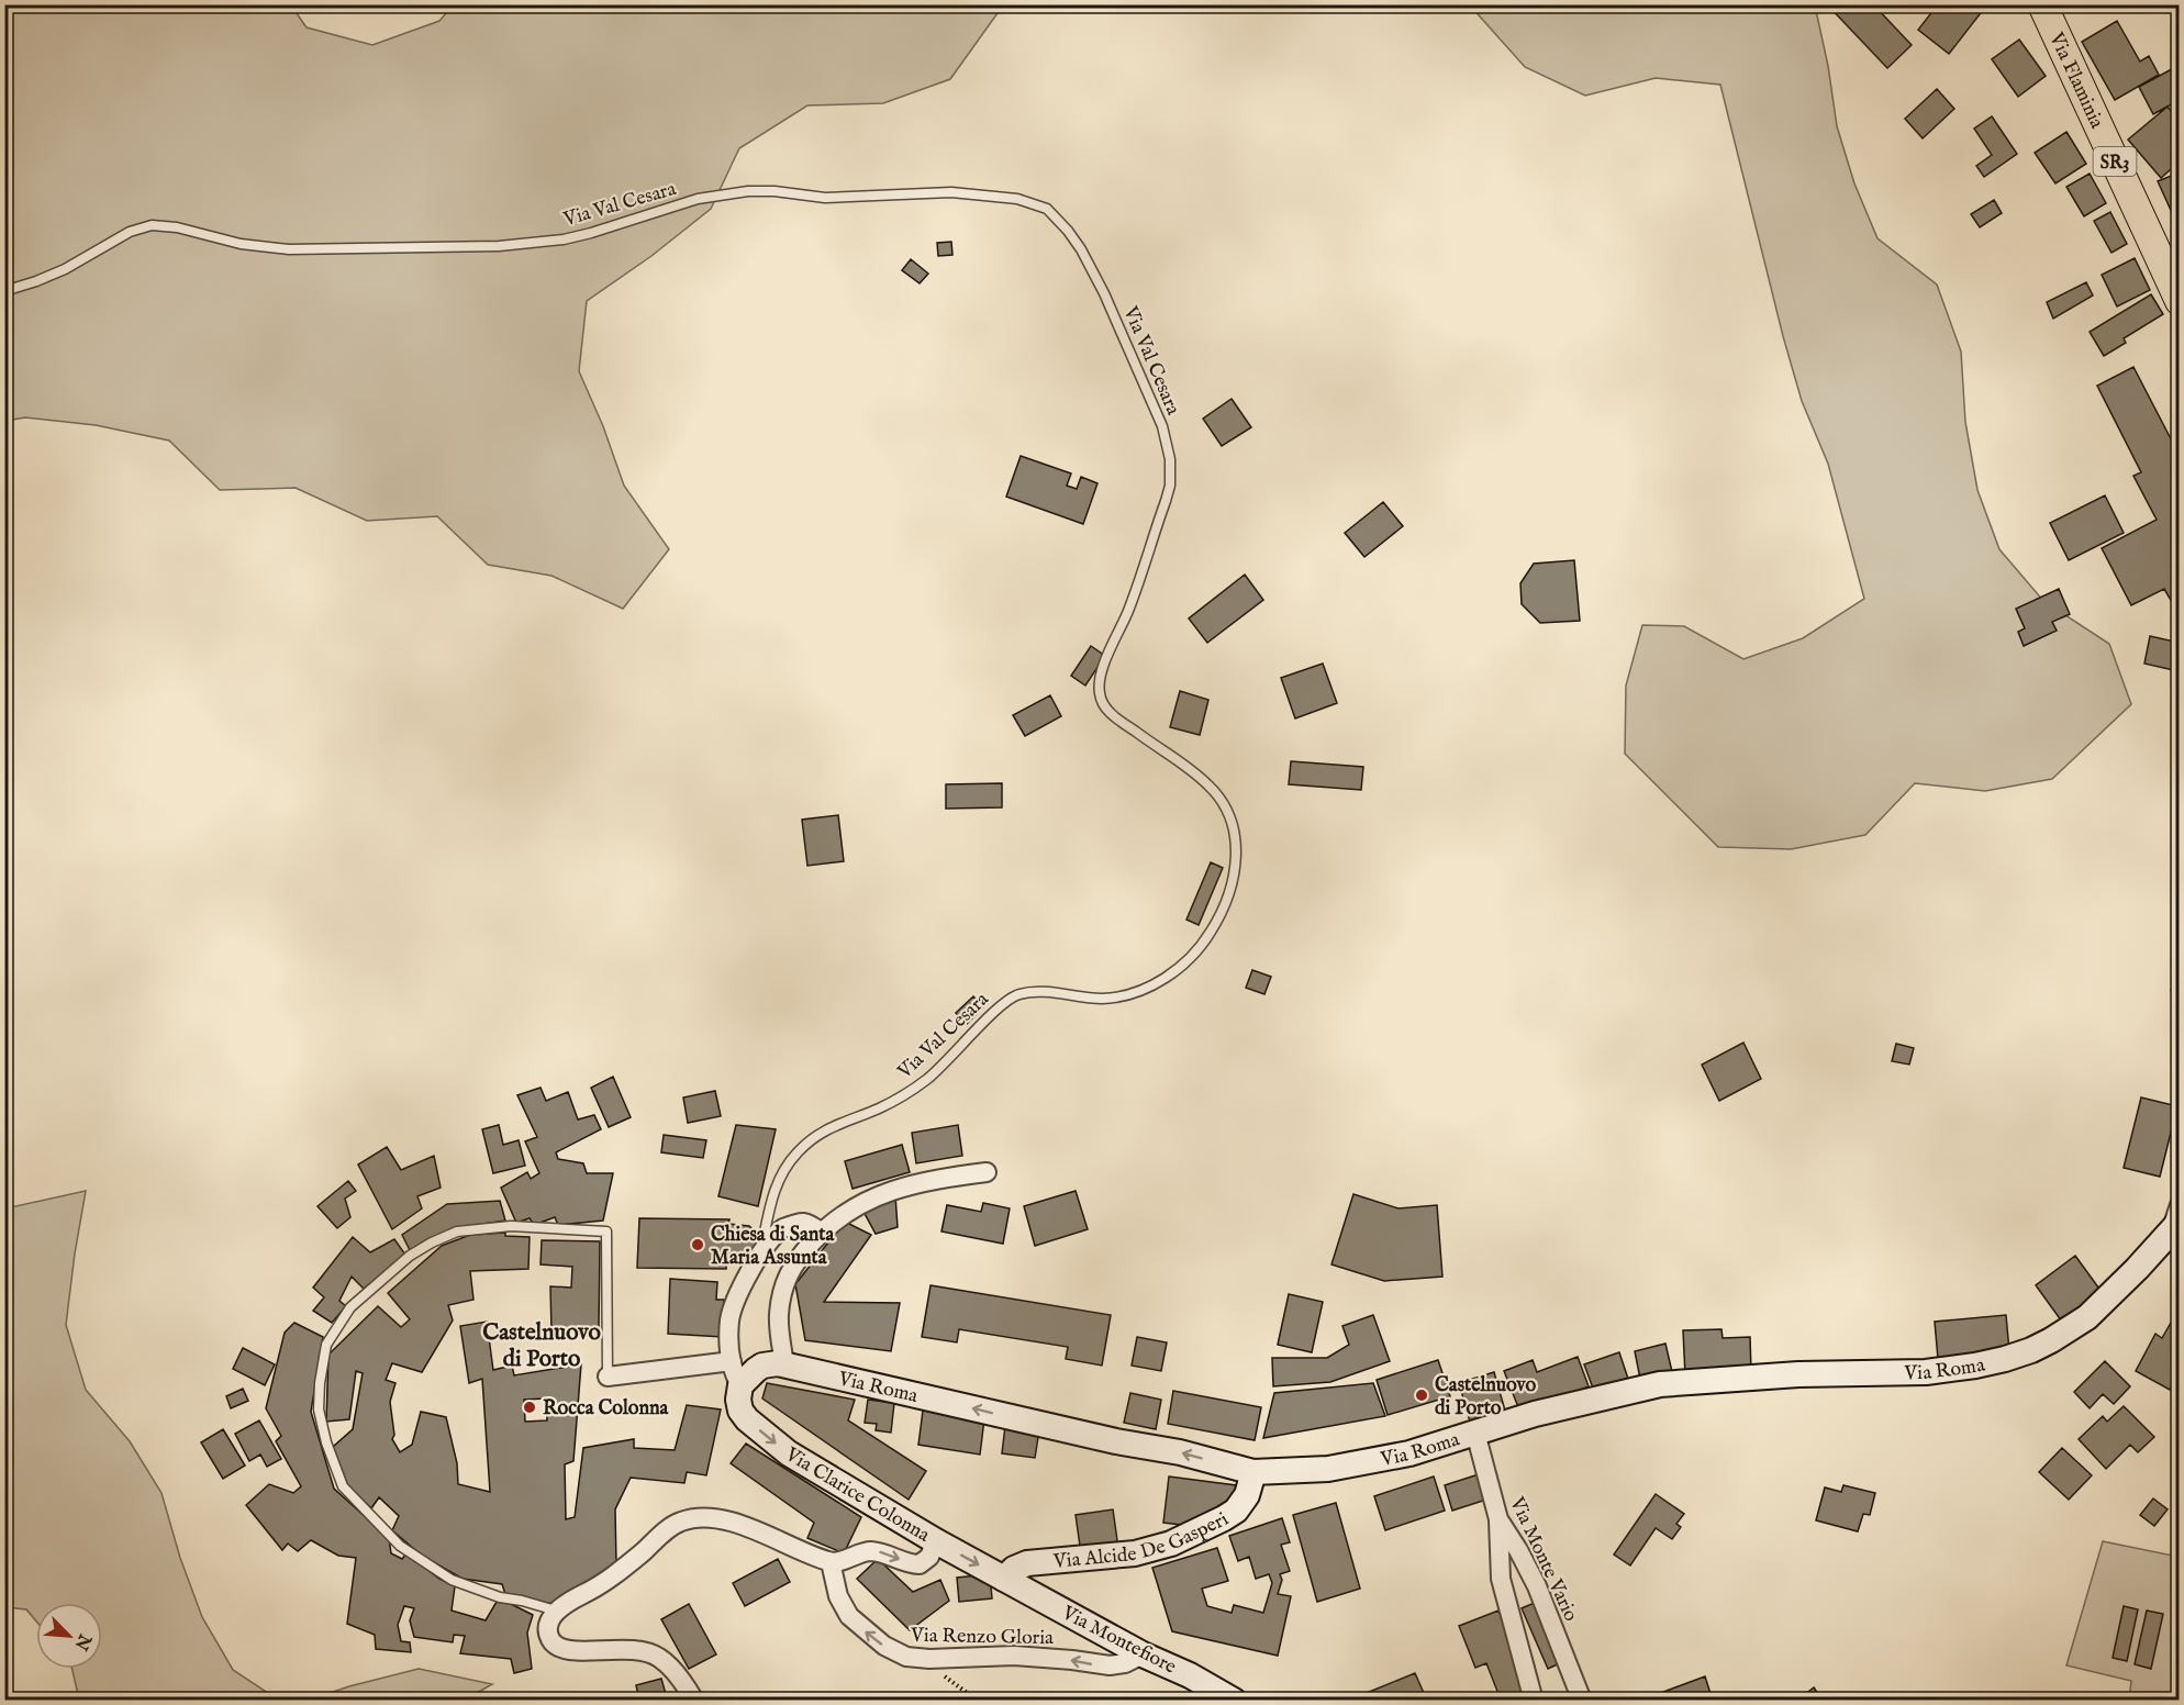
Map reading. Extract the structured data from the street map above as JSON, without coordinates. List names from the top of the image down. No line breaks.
{"streets":{"main road":["Via Flaminia","SR3","Via Roma","Via Clarice Colonna","Via Alcide De Gasperi","Via Montefiore"],"street":["Via Monte Vario","Via Renzo Gloria"],"lane":["Via Val Cesara"]},"crossings":[["Via Roma","Via Clarice Colonna"],["Via Roma","Via Alcide De Gasperi"],["Via Roma","Via Monte Vario"],["Via Clarice Colonna","Via Alcide De Gasperi"],["Via Clarice Colonna","Via Montefiore"],["Via Alcide De Gasperi","Via Montefiore"],["Via Renzo Gloria","Via Montefiore"]],"one_way":["Via Clarice Colonna","Via Renzo Gloria"],"districts":["Castelnuovo di Porto"],"places":["Chiesa di Santa Maria Assunta","Castelnuovo di Porto","Rocca Colonna"],"north":"bottom right"}
